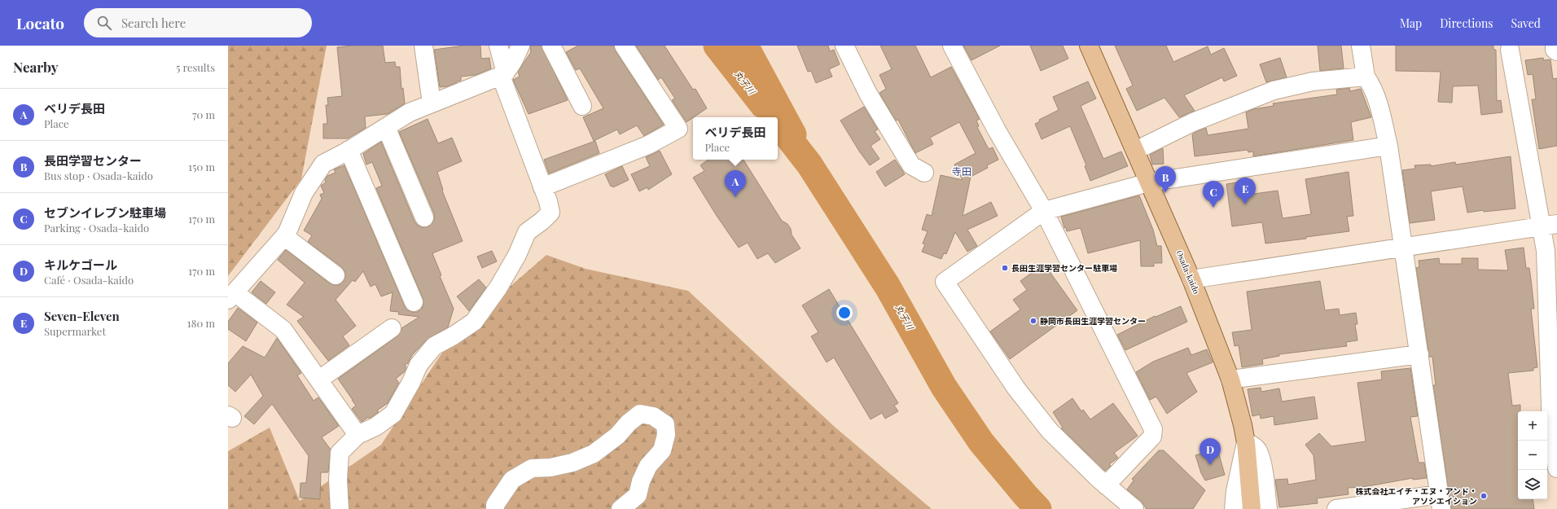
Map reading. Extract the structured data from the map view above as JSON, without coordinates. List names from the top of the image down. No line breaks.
{"streets":{"main road":["Osada-kaido"]},"districts":["寺田"],"water":["丸子川"],"places":["長田生涯学習センター駐車場","静岡市長田生涯学習センター","株式会社エイチ・エヌ・アンド・ アソシエイション"],"page":{"header":"Locato","search":"Search here","nav":["Map","Directions","Saved"],"heading":["Nearby","5 results"],"list":[{"mark":"A","name":"ベリデ長田","note":"Place","value":"70 m"},{"mark":"B","name":"長田学習センター","note":"Bus stop · Osada-kaido","value":"150 m"},{"mark":"C","name":"セブンイレブン駐車場","note":"Parking · Osada-kaido","value":"170 m"},{"mark":"D","name":"キルケゴール","note":"Café · Osada-kaido","value":"170 m"},{"mark":"E","name":"Seven-Eleven","note":"Supermarket","value":"180 m"}],"popup":["ベリデ長田","Place"],"pins":["B","A","E","C","D"],"map_buttons":["+","−"]}}
